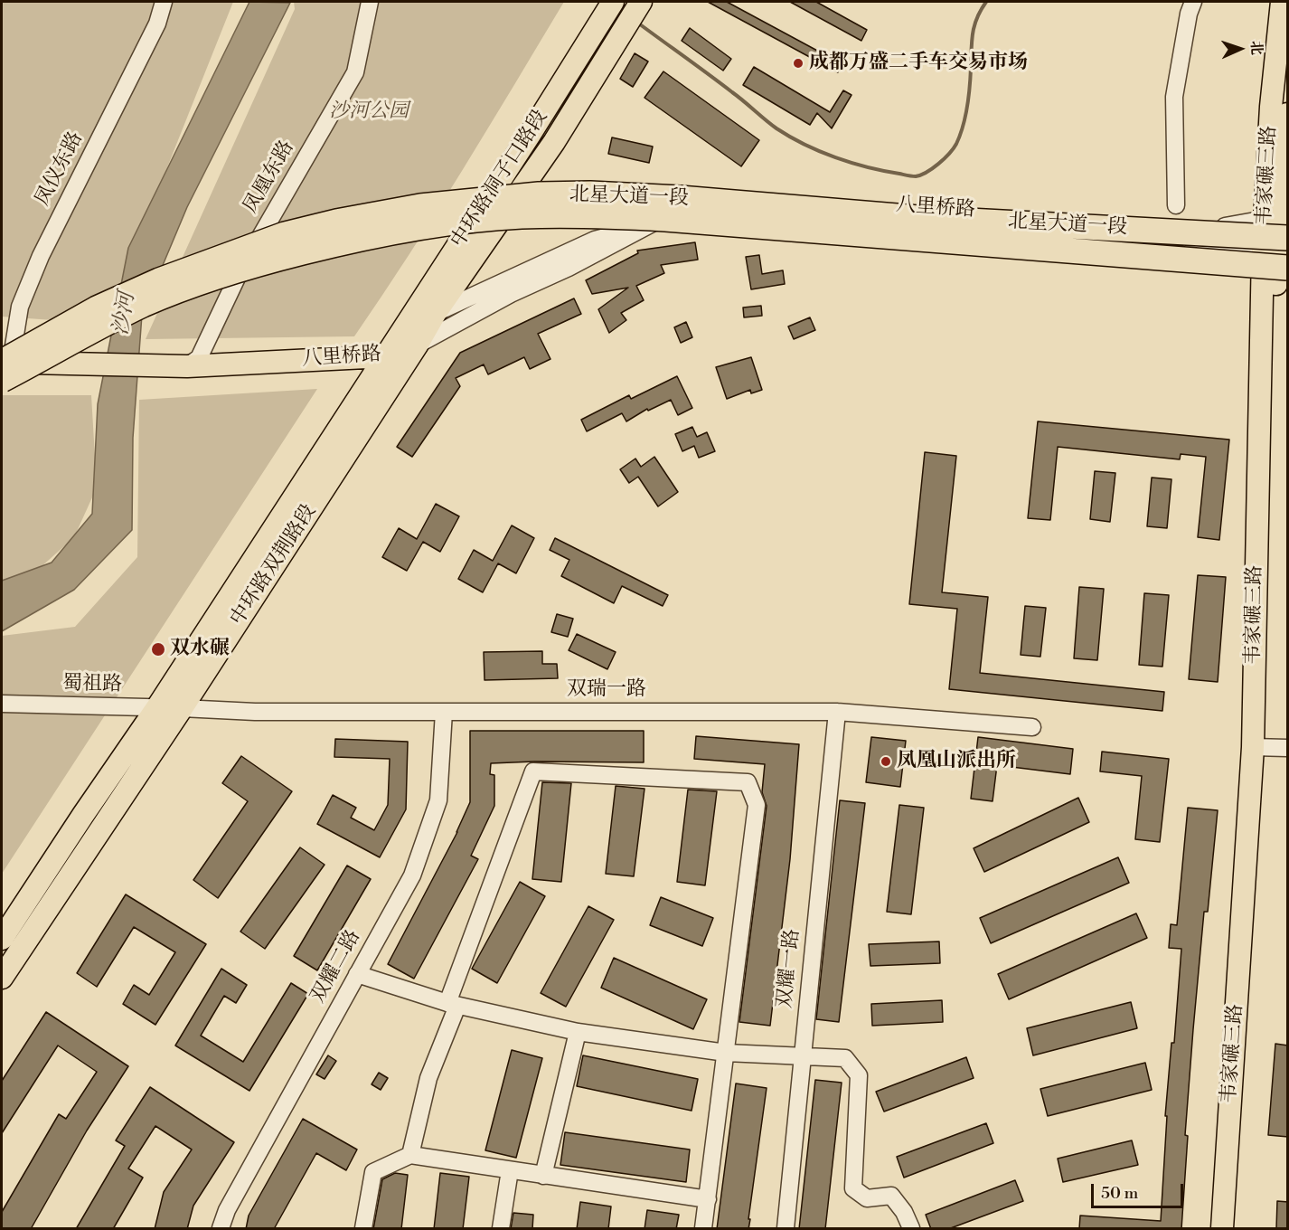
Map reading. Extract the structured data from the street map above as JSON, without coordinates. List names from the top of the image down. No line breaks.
{"streets":{"highway":["北星大道一段"],"main road":["韦家碾三路","中环路洞子口路段","八里桥路","中环路双荆路段"],"street":["凤仪东路","凤凰东路","蜀祖路","双瑞一路","双耀二路","双耀一路"]},"crossings":[["凤仪东路","北星大道一段"],["凤仪东路","八里桥路"],["韦家碾三路","北星大道一段"],["韦家碾三路","八里桥路"],["凤凰东路","八里桥路"],["中环路洞子口路段","八里桥路"],["中环路洞子口路段","中环路双荆路段"],["北星大道一段","八里桥路"],["八里桥路","中环路双荆路段"],["中环路双荆路段","蜀祖路"],["中环路双荆路段","双瑞一路"],["蜀祖路","双瑞一路"],["双瑞一路","双耀二路"],["双瑞一路","双耀一路"]],"water":["沙河"],"parks":["沙河公园"],"places":["成都万盛二手车交易市场","双水碾","凤凰山派出所"],"scale_bar":"50 m","north":"right"}
